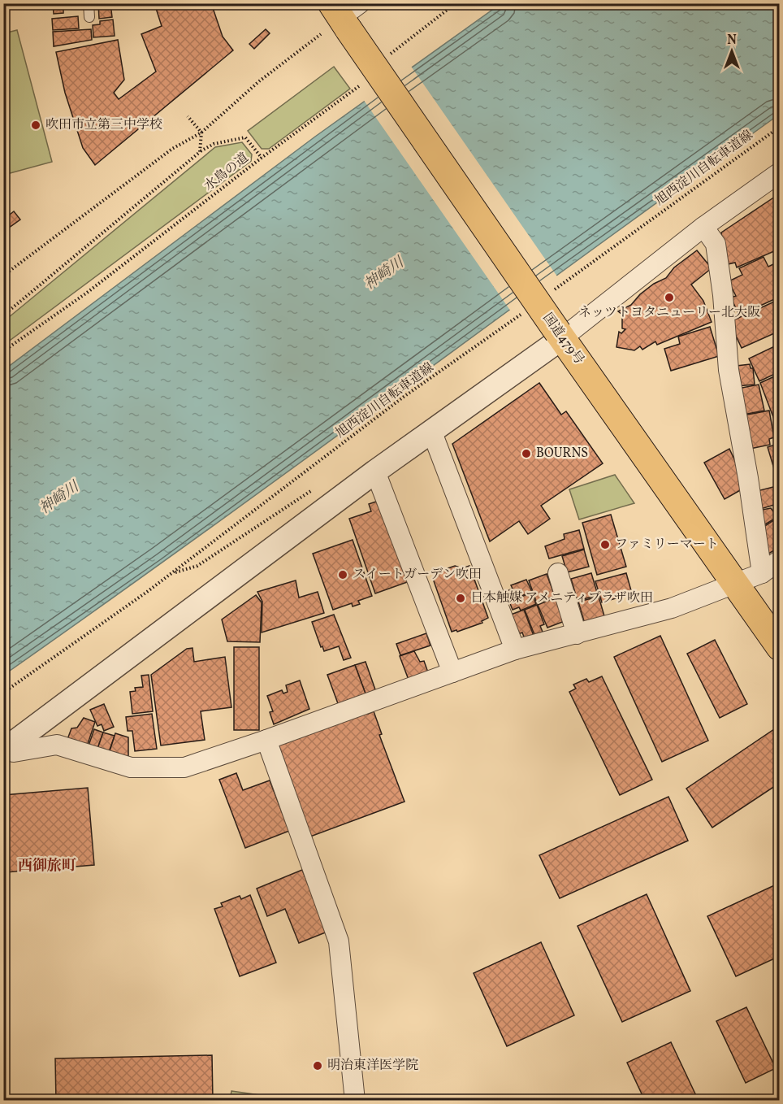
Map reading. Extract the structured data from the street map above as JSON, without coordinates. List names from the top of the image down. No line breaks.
{"streets":{"highway":["国道479号"],"path":["旭西淀川自転車道線","水鳥の道"]},"districts":["西御旅町"],"water":["神崎川"],"places":["吹田市立第三中学校","ネッツトヨタニューリー北大阪","BOURNS","ファミリーマート","スイートガーデン吹田","日本触媒 アメニティプラザ吹田","明治東洋医学院"],"north":"top"}
